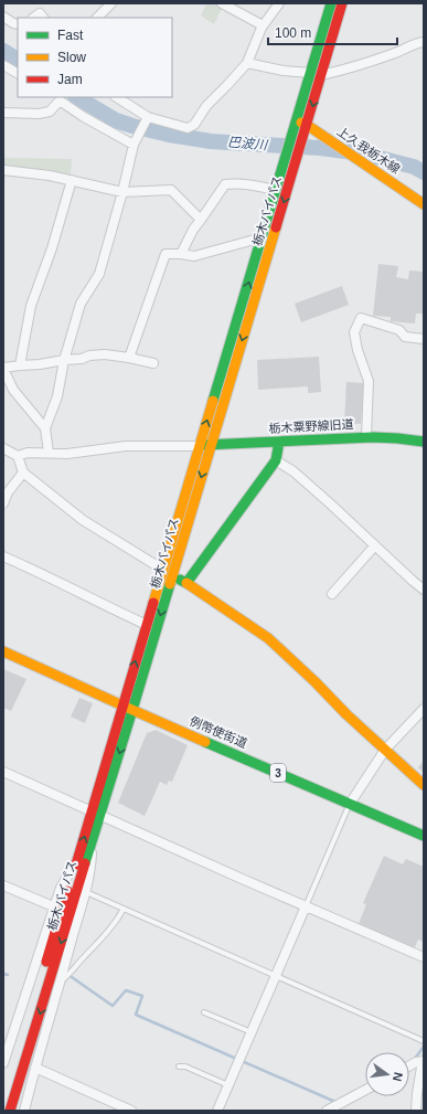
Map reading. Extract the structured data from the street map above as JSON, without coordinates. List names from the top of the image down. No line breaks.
{"streets":{"main road":["上久我栃木線","栃木バイパス","栃木粟野線旧道","例幣使街道","3"]},"crossings":[["上久我栃木線","栃木バイパス"],["栃木バイパス","栃木粟野線旧道"],["栃木バイパス","例幣使街道"]],"water":["巴波川"],"legend":["Fast","Slow","Jam"],"scale_bar":"100 m","north":"right"}
